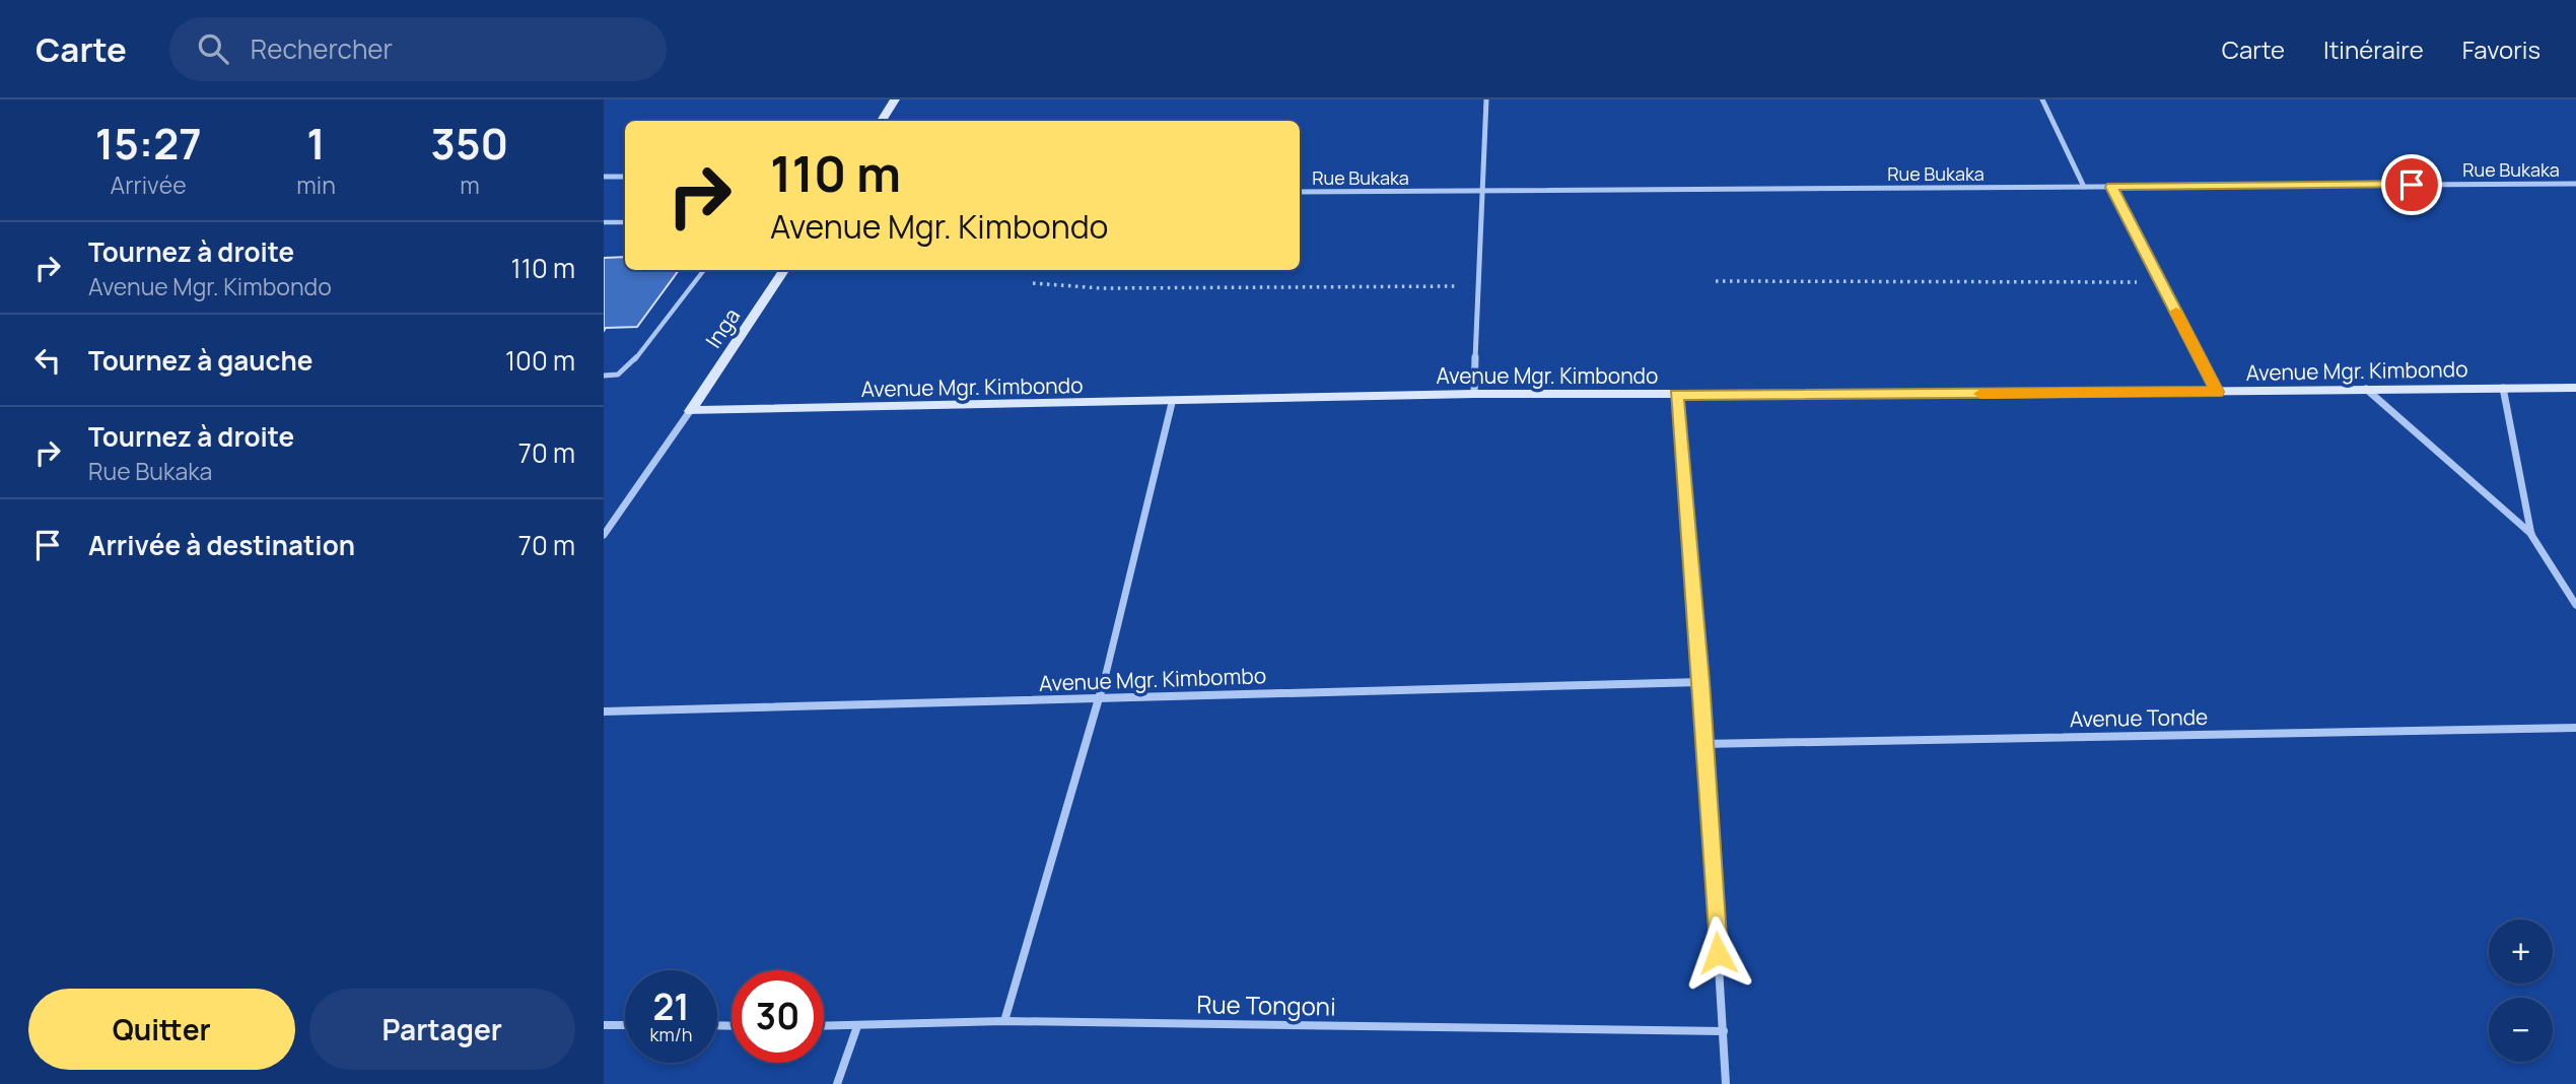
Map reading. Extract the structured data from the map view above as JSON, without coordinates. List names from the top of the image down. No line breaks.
{"streets":{"street":["Rue Bukaka","Inga","Avenue Mgr. Kimbondo","Avenue Mgr. Kimbombo","Avenue Tonde","Rue Tongoni"]},"crossings":[["Inga","Avenue Mgr. Kimbondo"]],"page":{"header":"Carte","search":"Rechercher","nav":["Carte","Itinéraire","Favoris"],"eta":["15:27","Arrivée","1","min","350","m"],"turn":["110 m","Avenue Mgr. Kimbondo"],"list":[{"name":"Tournez à droite","note":"Avenue Mgr. Kimbondo","value":"110 m"},{"name":"Tournez à gauche","value":"100 m"},{"name":"Tournez à droite","note":"Rue Bukaka","value":"70 m"},{"name":"Arrivée à destination","value":"70 m"}],"map_buttons":["+","−"],"speed":"21 km/h","limit":"30","buttons":["Quitter","Partager"]}}
